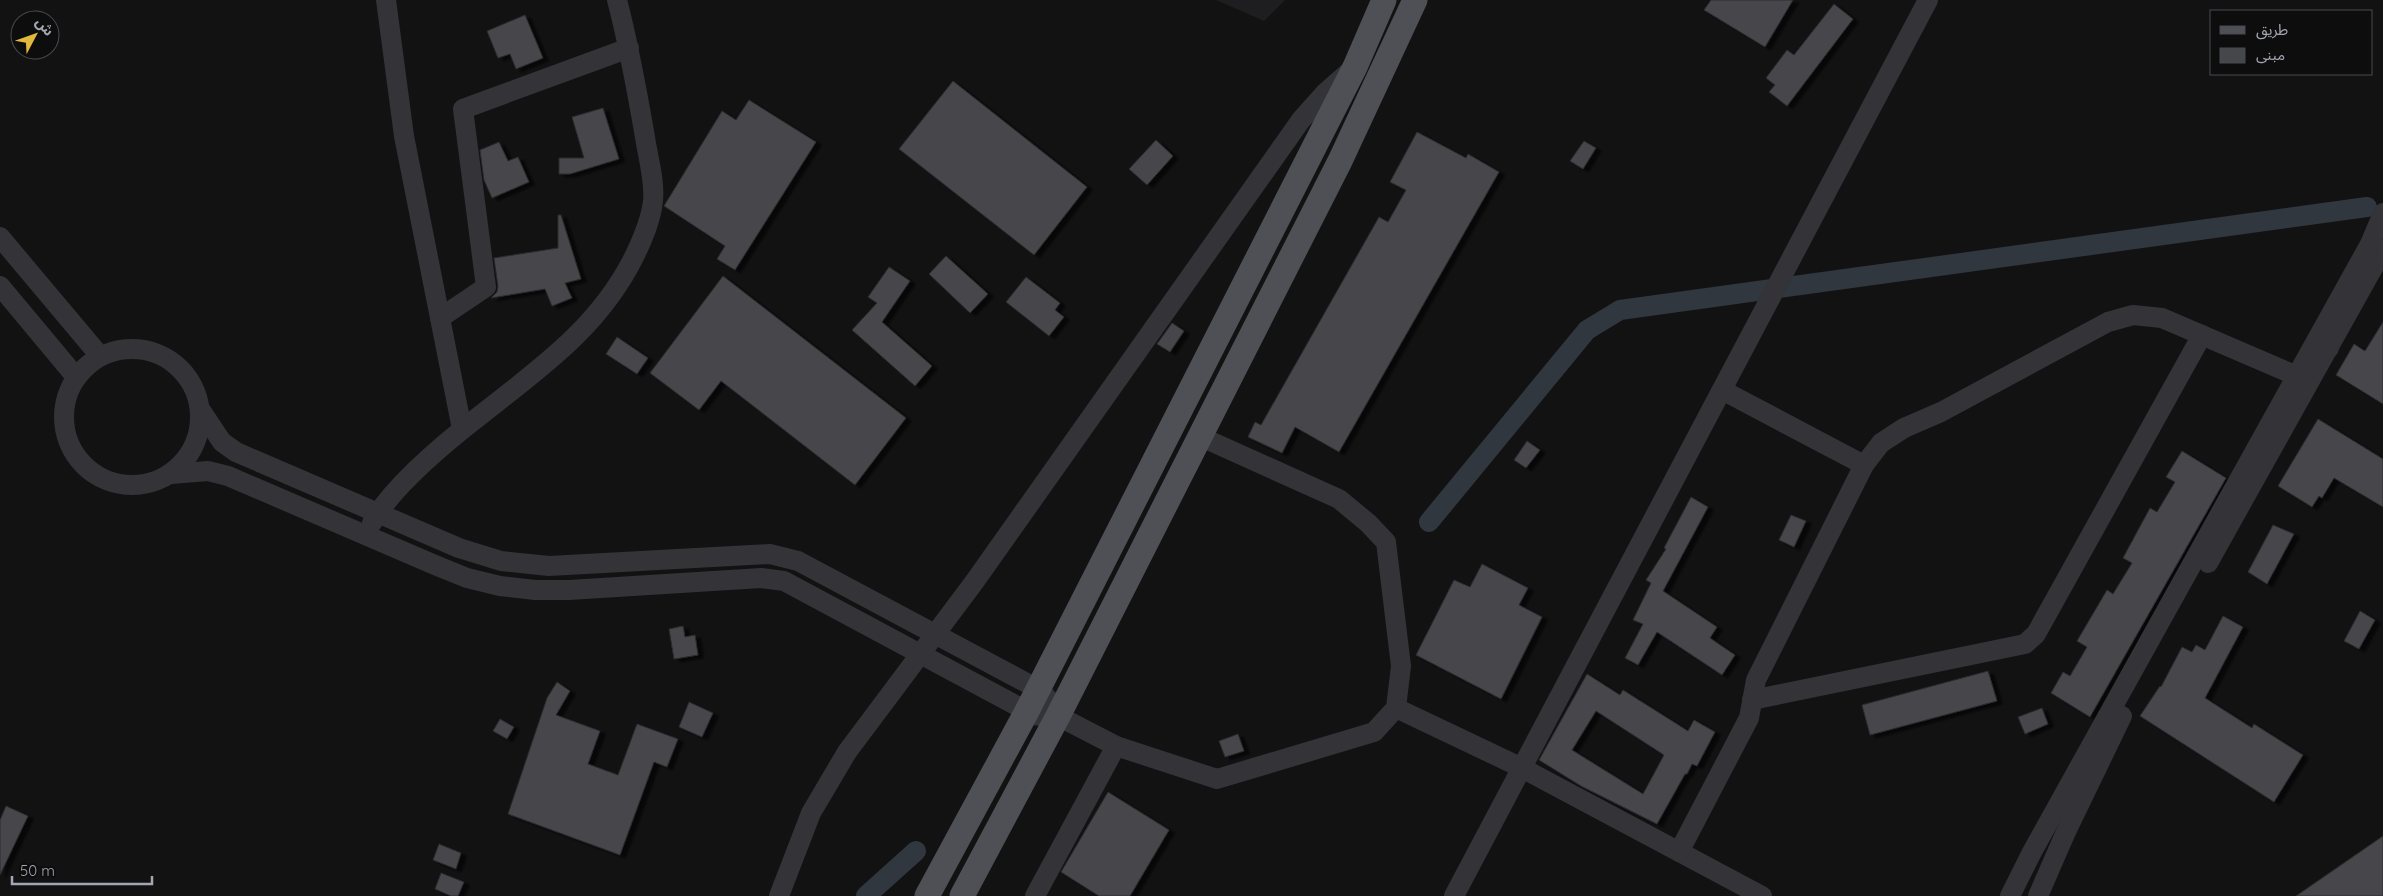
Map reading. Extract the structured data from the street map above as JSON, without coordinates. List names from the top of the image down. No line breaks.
{"legend":["طريق","مبنى"],"scale_bar":"50 m","north":"top right"}
